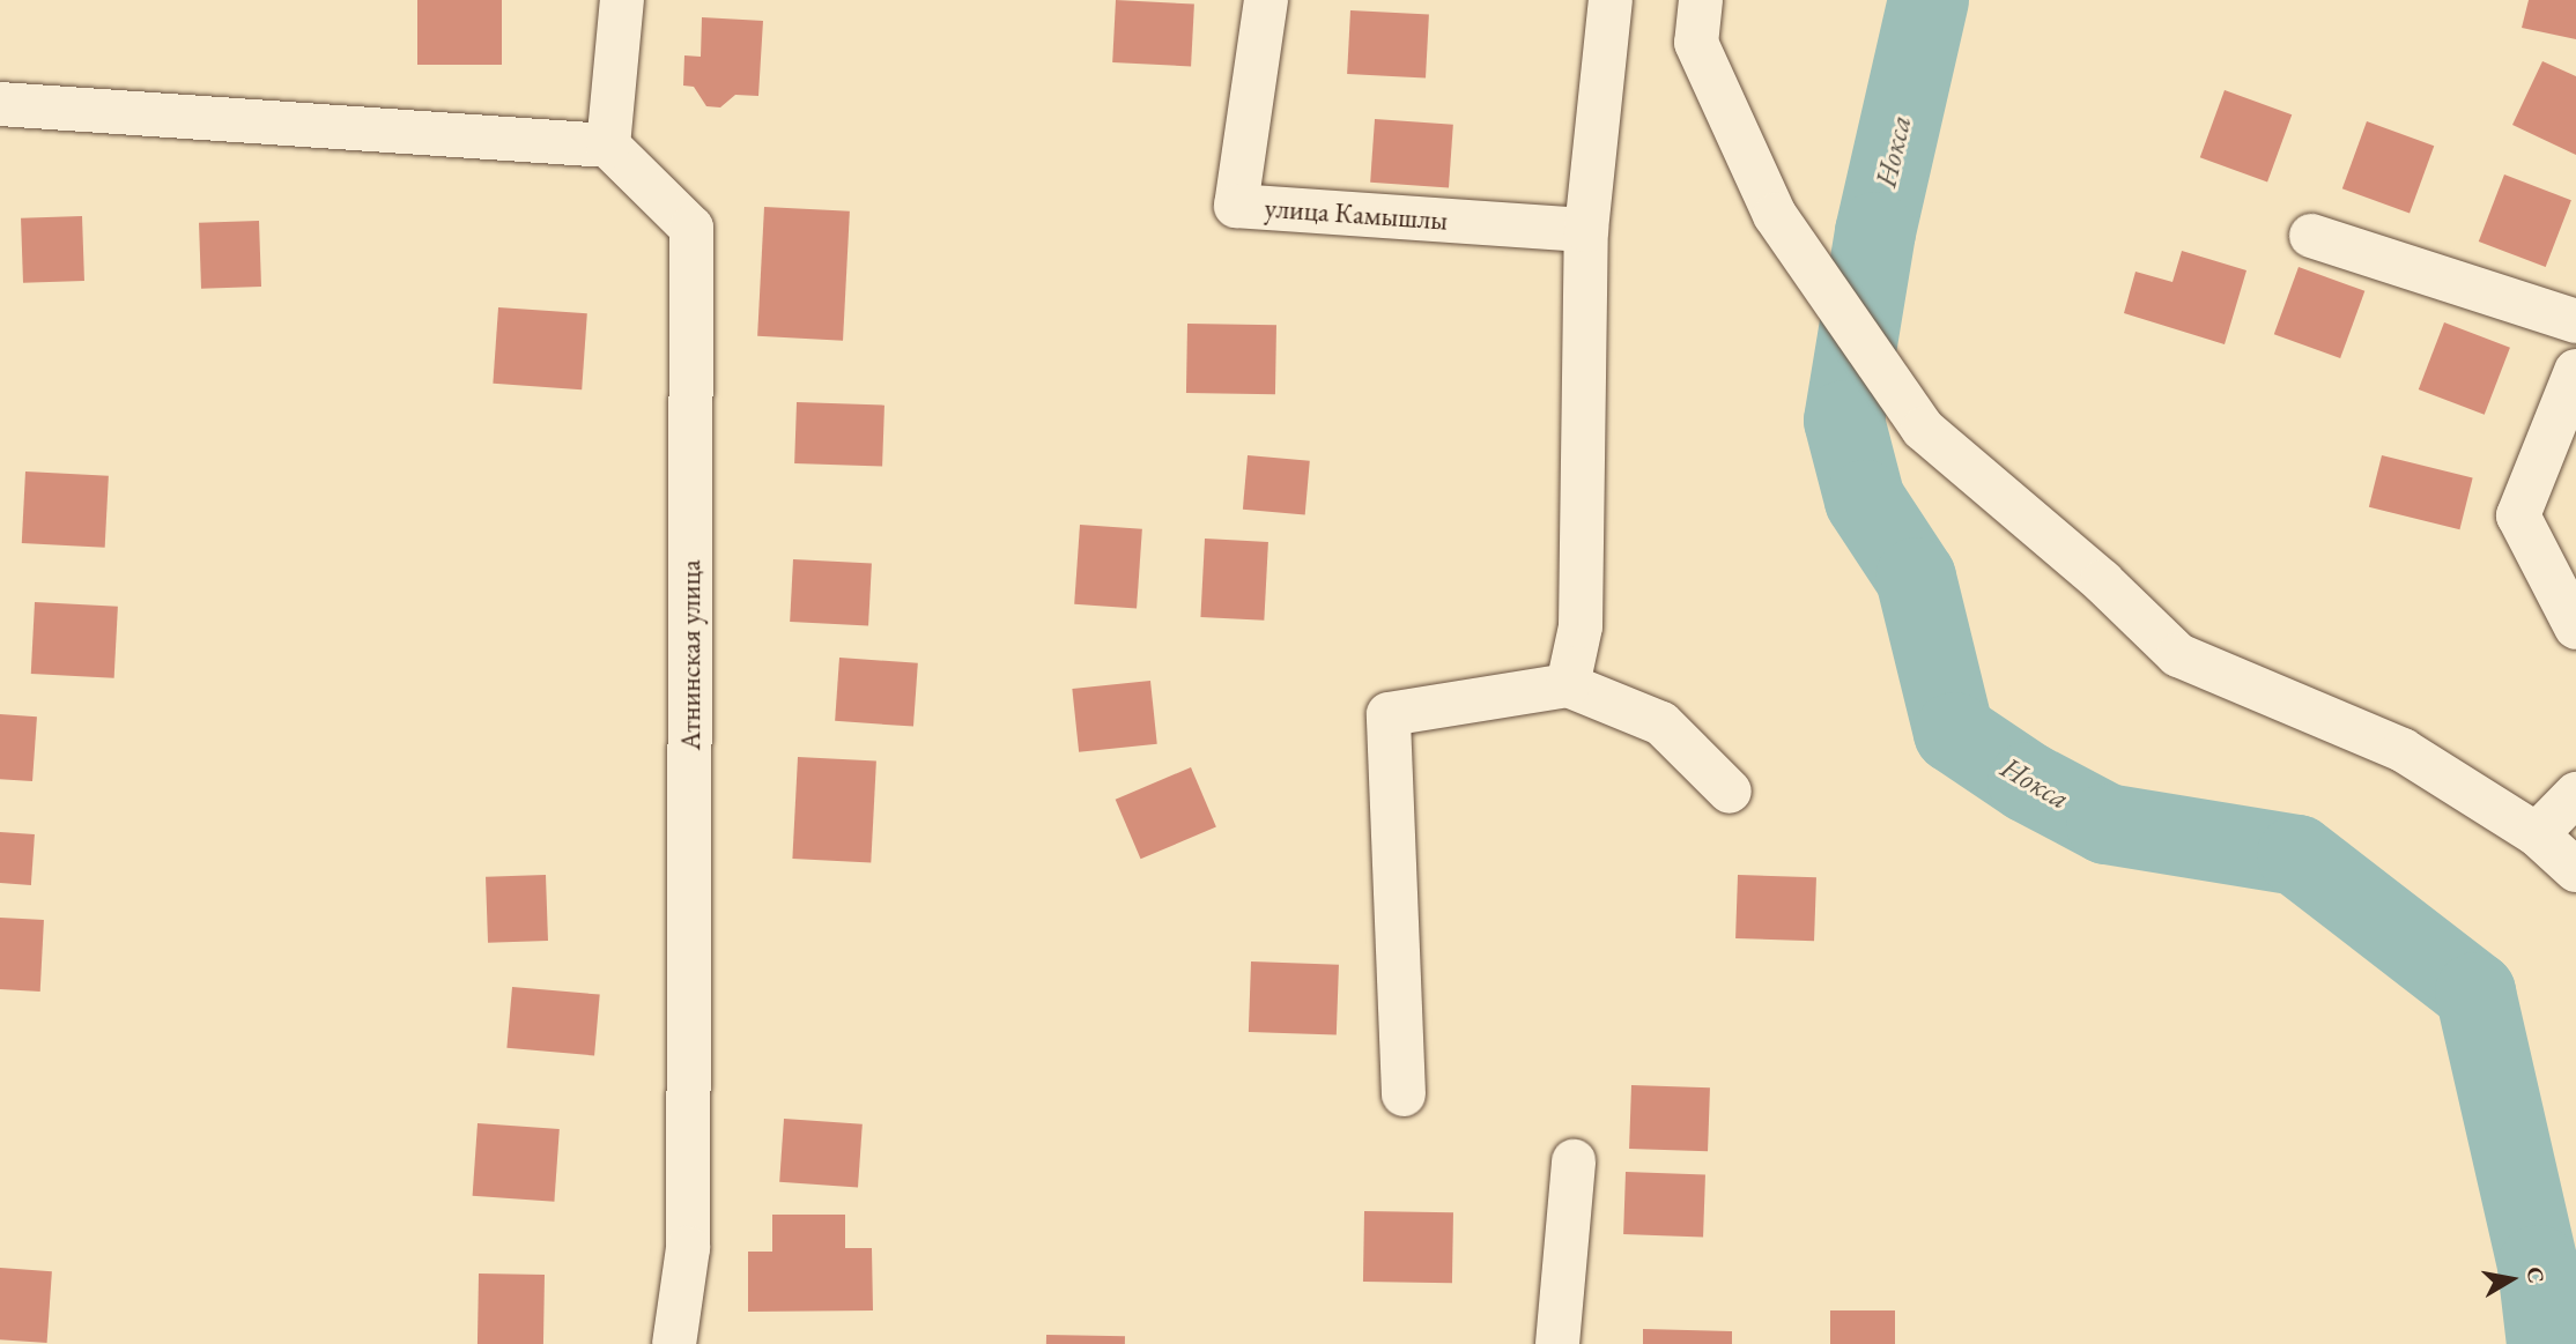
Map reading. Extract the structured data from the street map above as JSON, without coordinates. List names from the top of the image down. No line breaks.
{"streets":{"street":["улица Камышлы","Атнинская улица"]},"water":["Нокса"],"north":"right"}
